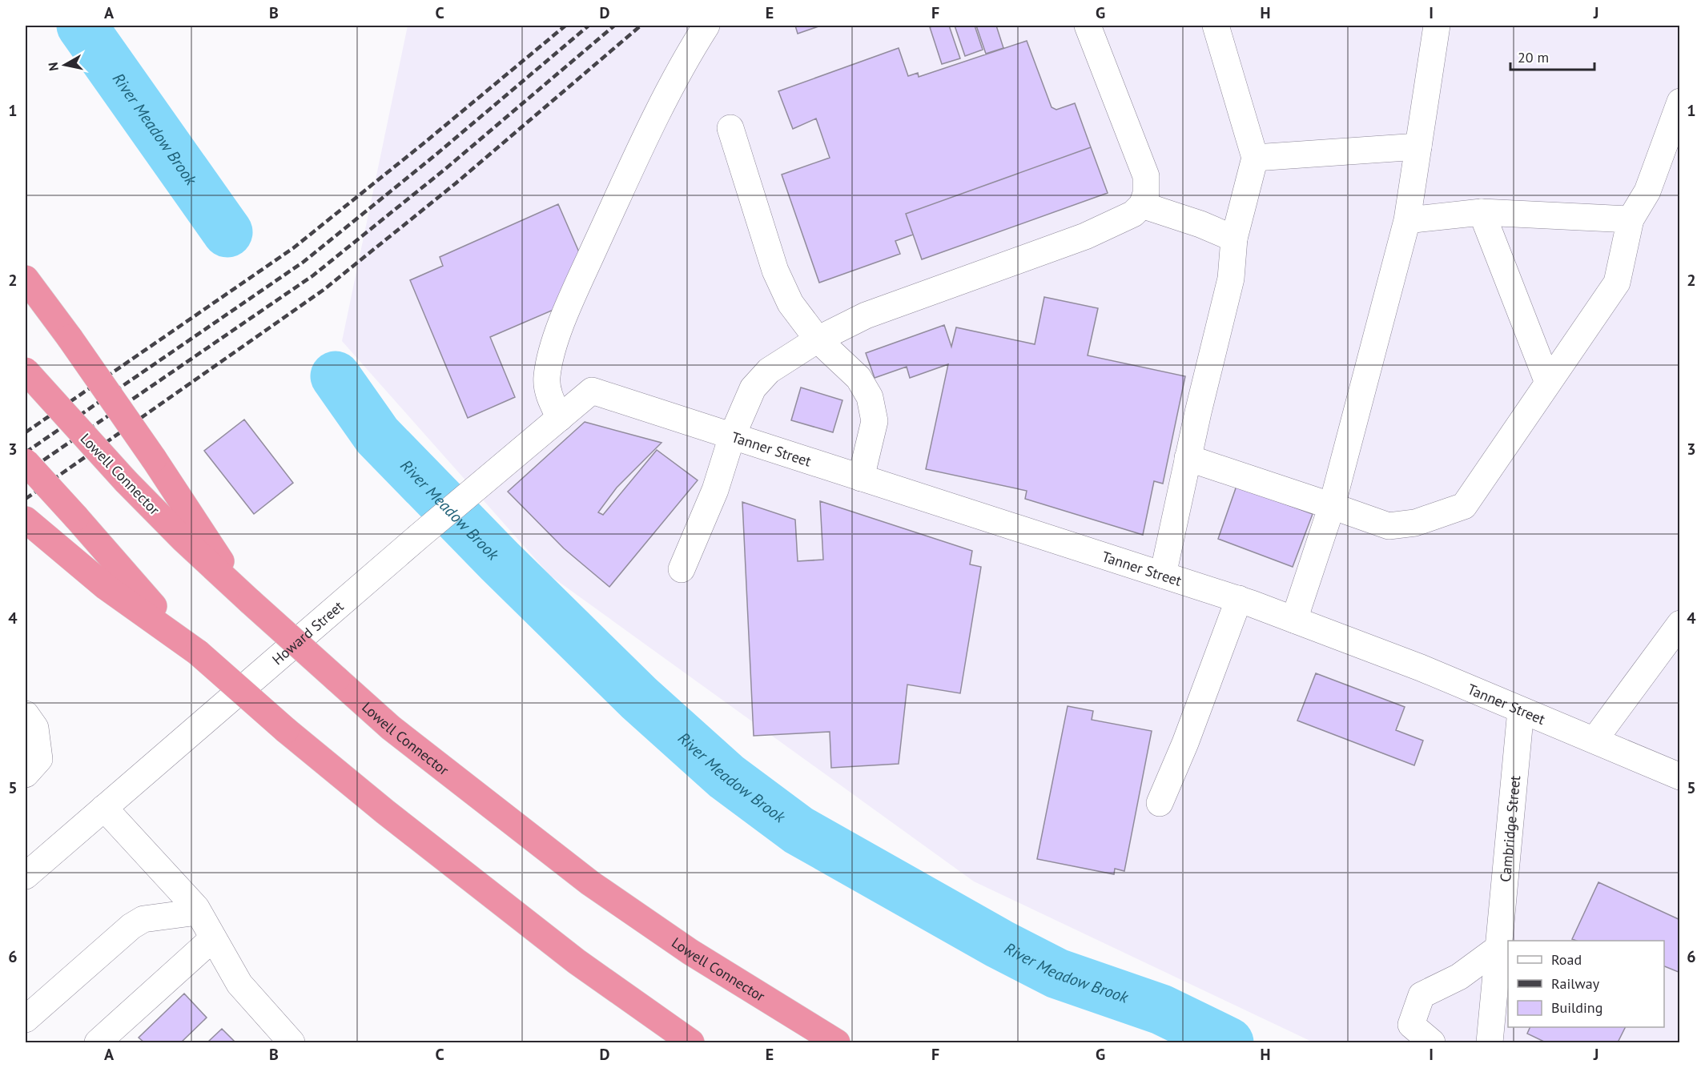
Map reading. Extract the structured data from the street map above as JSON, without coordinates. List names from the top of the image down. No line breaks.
{"streets":{"highway":["Lowell Connector"],"street":["Tanner Street","Howard Street","Cambridge Street"]},"crossings":[["Tanner Street","Howard Street"],["Tanner Street","Cambridge Street"]],"water":["River Meadow Brook"],"legend":["Road","Railway","Building"],"scale_bar":"20 m","north":"left","grid":{"columns":["A","B","C","D","E","F","G","H","I","J"],"rows":["1","2","3","4","5","6"]}}
